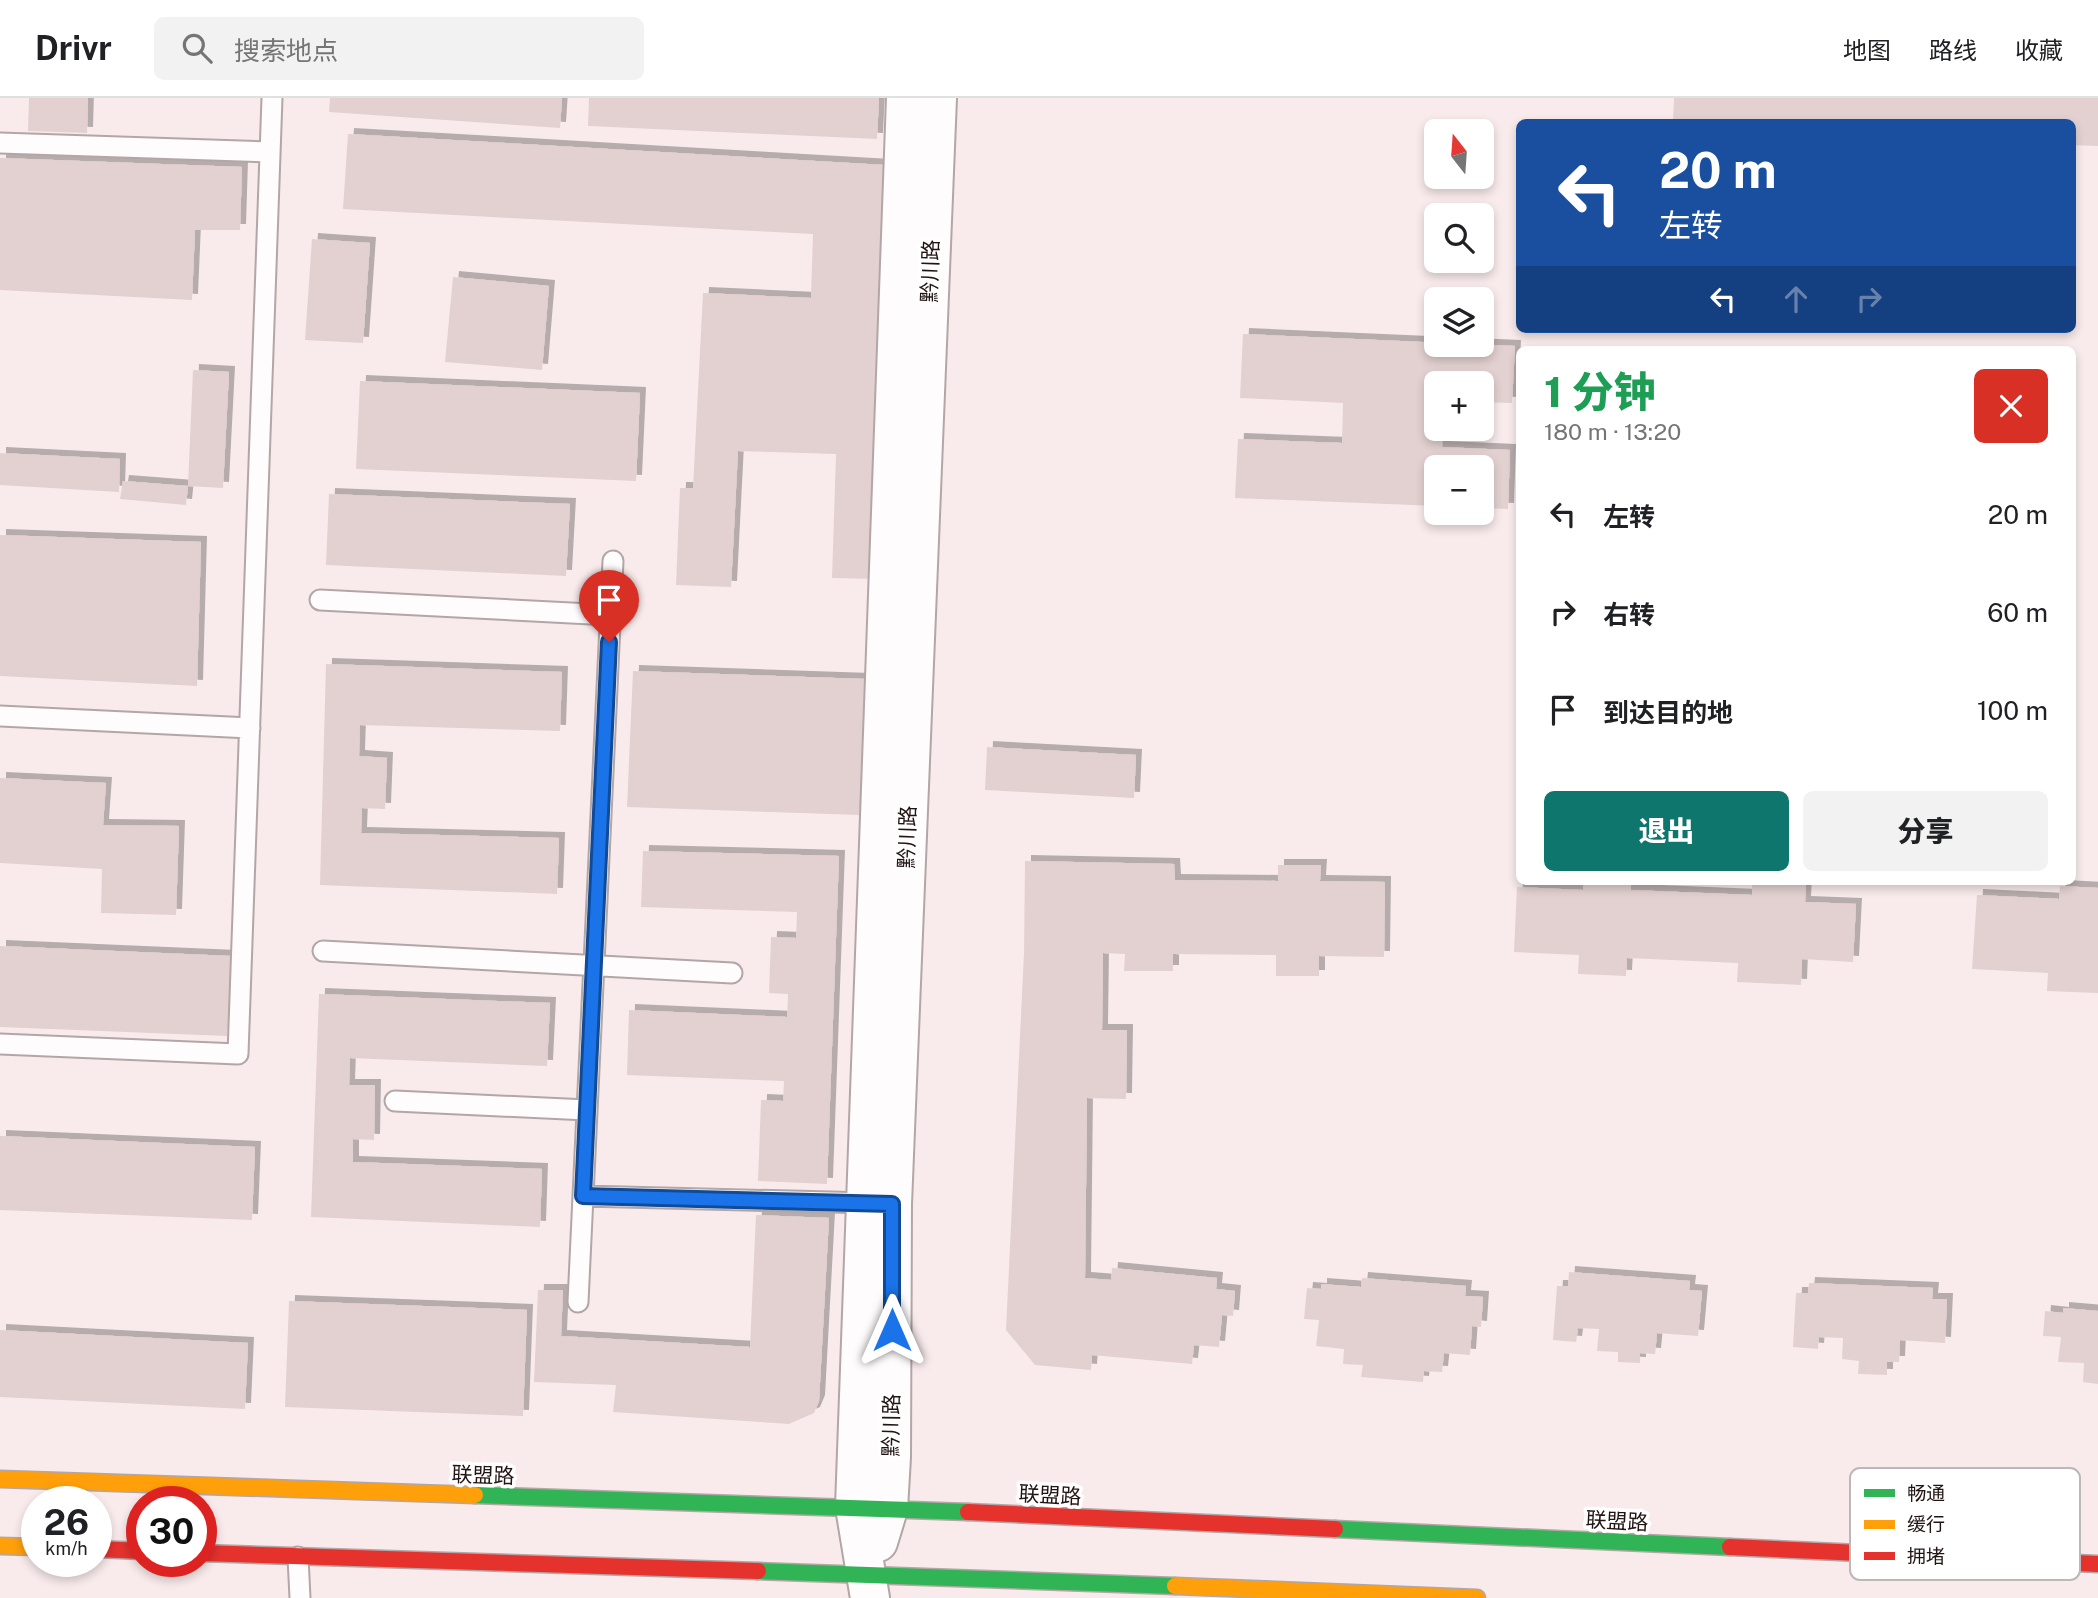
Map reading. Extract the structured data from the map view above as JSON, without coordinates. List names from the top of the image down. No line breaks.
{"streets":{"main road":["联盟路"],"street":["黔川路"]},"crossings":[["黔川路","联盟路"]],"legend":["畅通","缓行","拥堵"],"north":"top","page":{"header":"Drivr","search":"搜索地点","nav":["地图","路线","收藏"],"map_buttons":["+","−"],"turn":["20 m","左转"],"heading":["1 分钟","180 m · 13:20"],"list":[{"name":"左转","value":"20 m"},{"name":"右转","value":"60 m"},{"name":"到达目的地","value":"100 m"}],"buttons":["退出","分享"],"speed":"26 km/h","limit":"30"}}
